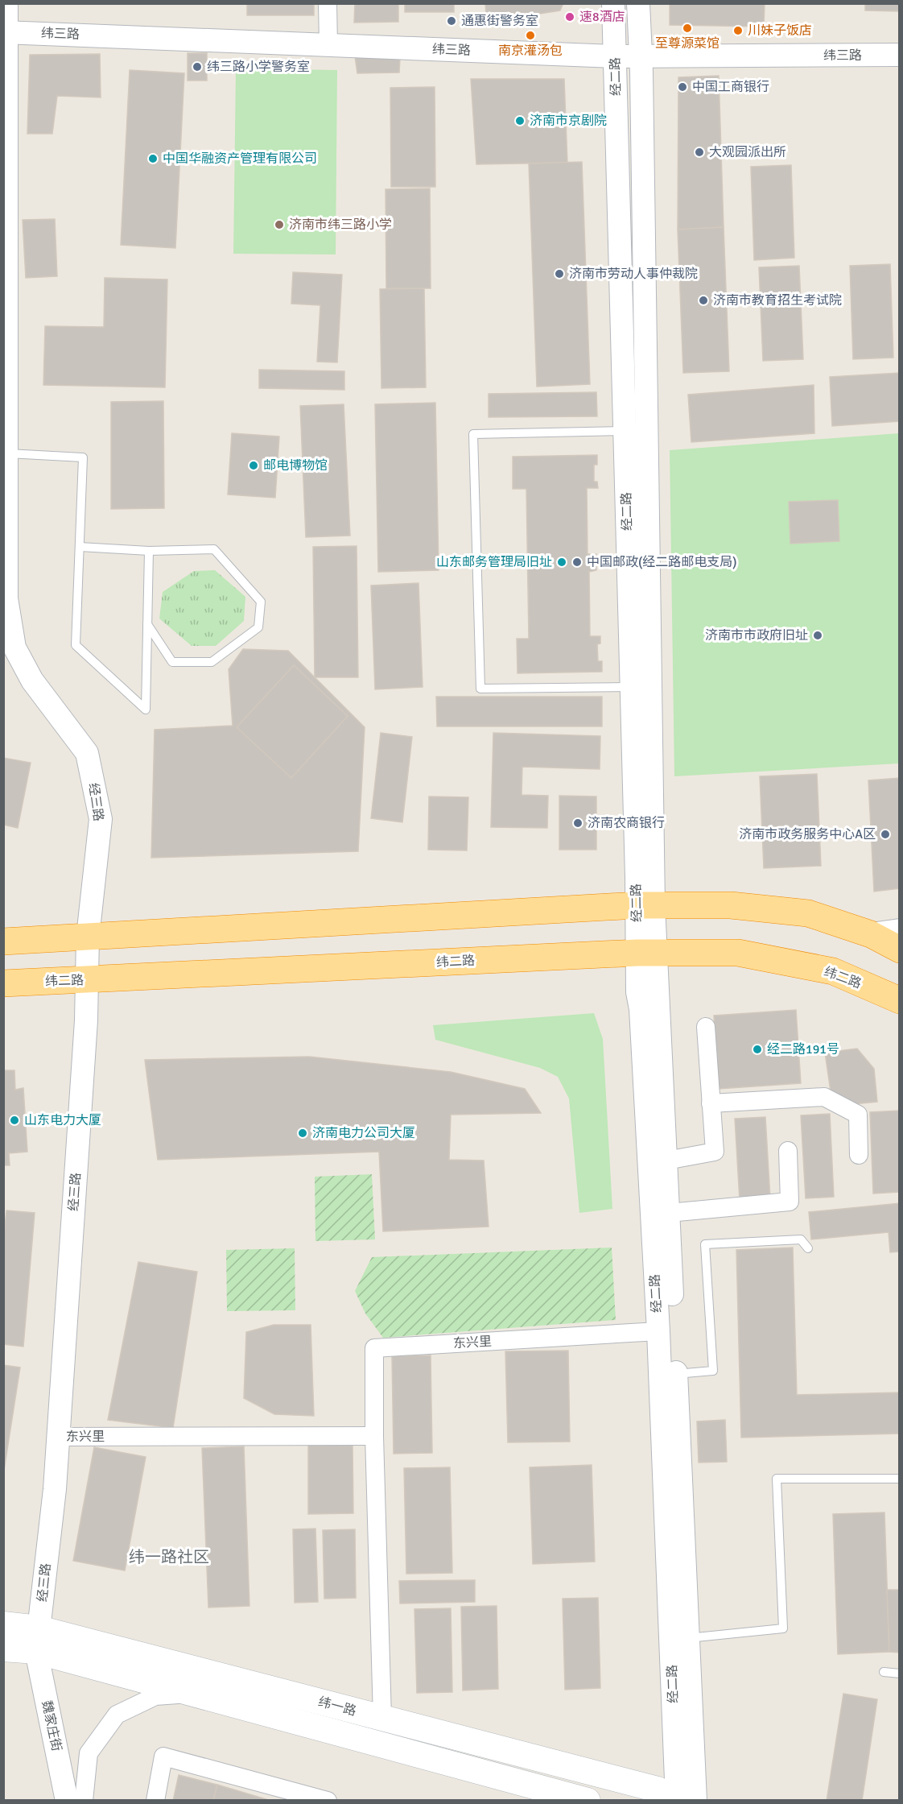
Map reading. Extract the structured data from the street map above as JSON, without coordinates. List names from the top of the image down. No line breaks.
{"streets":{"highway":["纬二路"],"main road":["纬一路"],"street":["纬三路","经二路","经三路","东兴里","魏家庄街"]},"crossings":[["纬三路","经二路"],["纬三路","经三路"],["经二路","纬二路"],["经二路","东兴里"],["经三路","纬二路"],["经三路","东兴里"],["经三路","纬一路"],["经三路","魏家庄街"],["东兴里","纬一路"],["纬一路","魏家庄街"]],"districts":["纬一路社区"],"places":["速8酒店","通惠街警务室","至尊源菜馆","川妹子饭店","南京灌汤包","纬三路小学警务室","中国工商银行","济南市京剧院","大观园派出所","中国华融资产管理有限公司","济南市纬三路小学","济南市劳动人事仲裁院","济南市教育招生考试院","邮电博物馆","山东邮务管理局旧址","中国邮政(经二路邮电支局)","济南市市政府旧址","济南农商银行","济南市政务服务中心A区","经二路191号","山东电力大厦","济南电力公司大厦"]}
